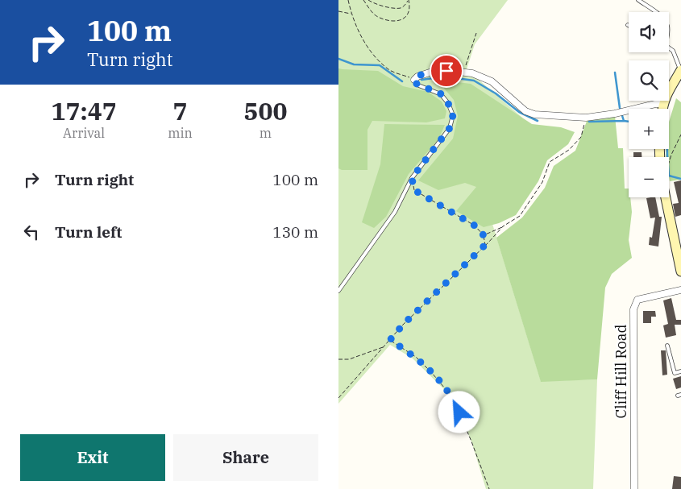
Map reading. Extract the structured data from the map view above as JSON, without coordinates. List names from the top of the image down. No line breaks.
{"streets":{"street":["Cliff Hill Road"]},"page":{"turn":["100 m","Turn right"],"map_buttons":["+","−"],"eta":["17:47","Arrival","7","min","500","m"],"list":[{"name":"Turn right","value":"100 m"},{"name":"Turn left","value":"130 m"}],"buttons":["Exit","Share"]}}
